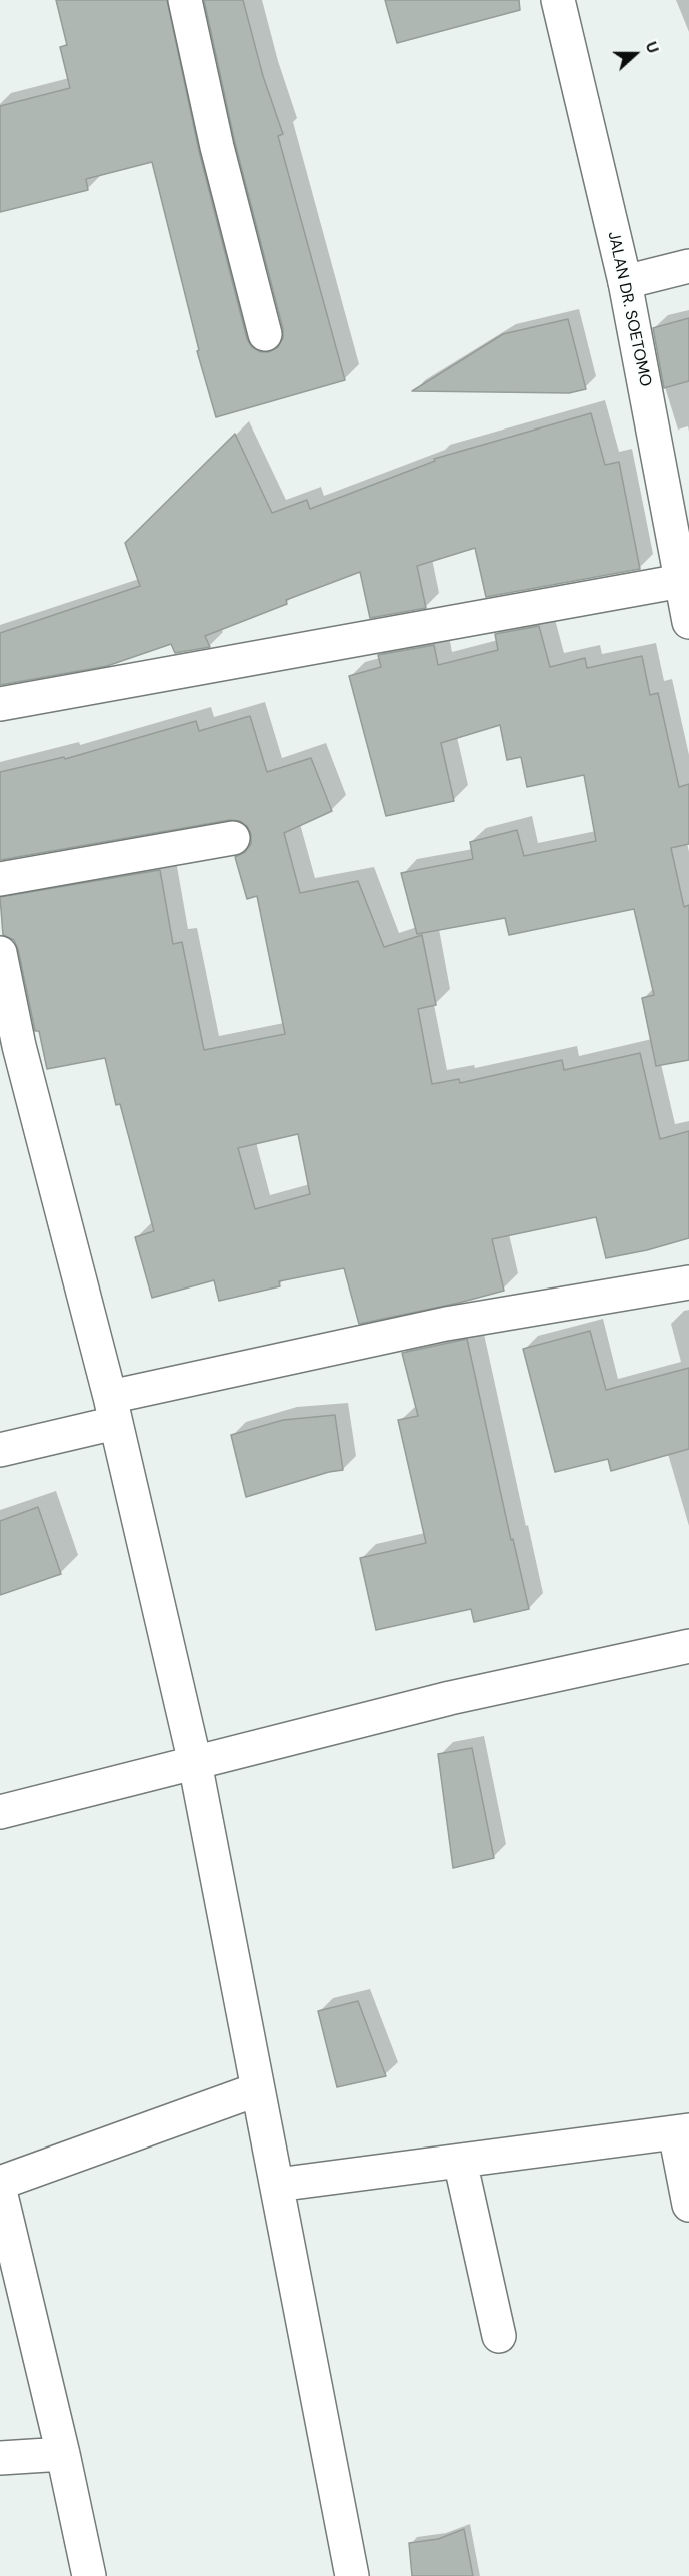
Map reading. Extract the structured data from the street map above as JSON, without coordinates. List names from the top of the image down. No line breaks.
{"streets":{"street":["JALAN DR. SOETOMO"]},"north":"right"}
